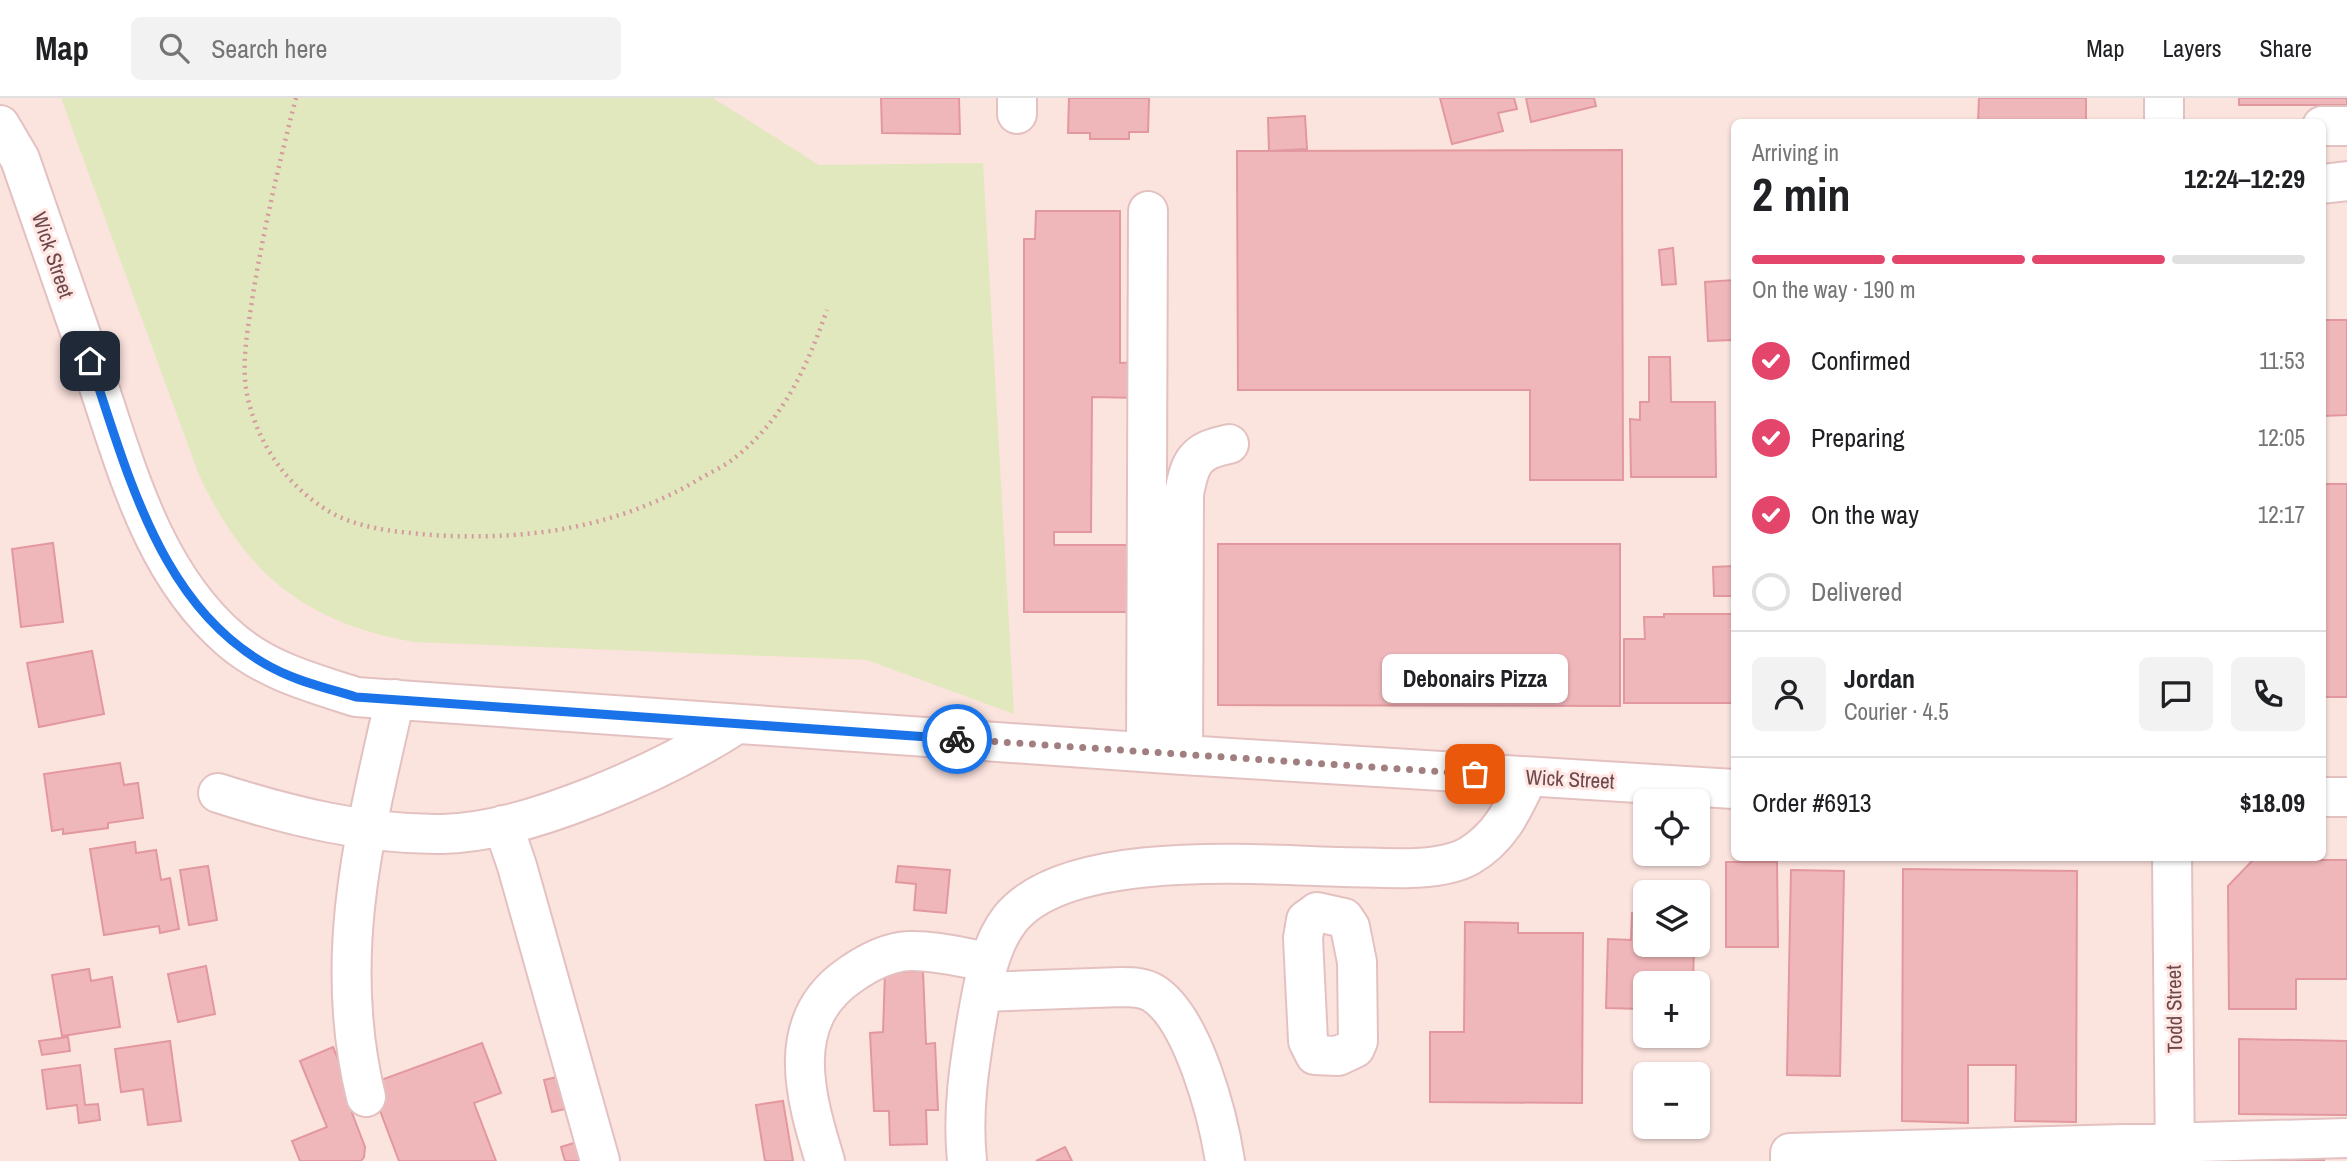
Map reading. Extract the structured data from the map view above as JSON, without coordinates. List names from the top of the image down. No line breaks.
{"streets":{"street":["Wick Street","Todd Street"]},"places":["Debonairs Pizza"],"page":{"header":"Map","search":"Search here","nav":["Map","Layers","Share"],"heading":["2 min","Arriving in","12:24–12:29"],"panel":["Jordan","Courier · 4.5","Order #6913","$18.09"],"bar":"On the way · 190 m","list":[["Confirmed","11:53"],["Preparing","12:05"],["On the way","12:17"],"Delivered"],"bubble":"Debonairs Pizza","map_buttons":["+","−"]}}
